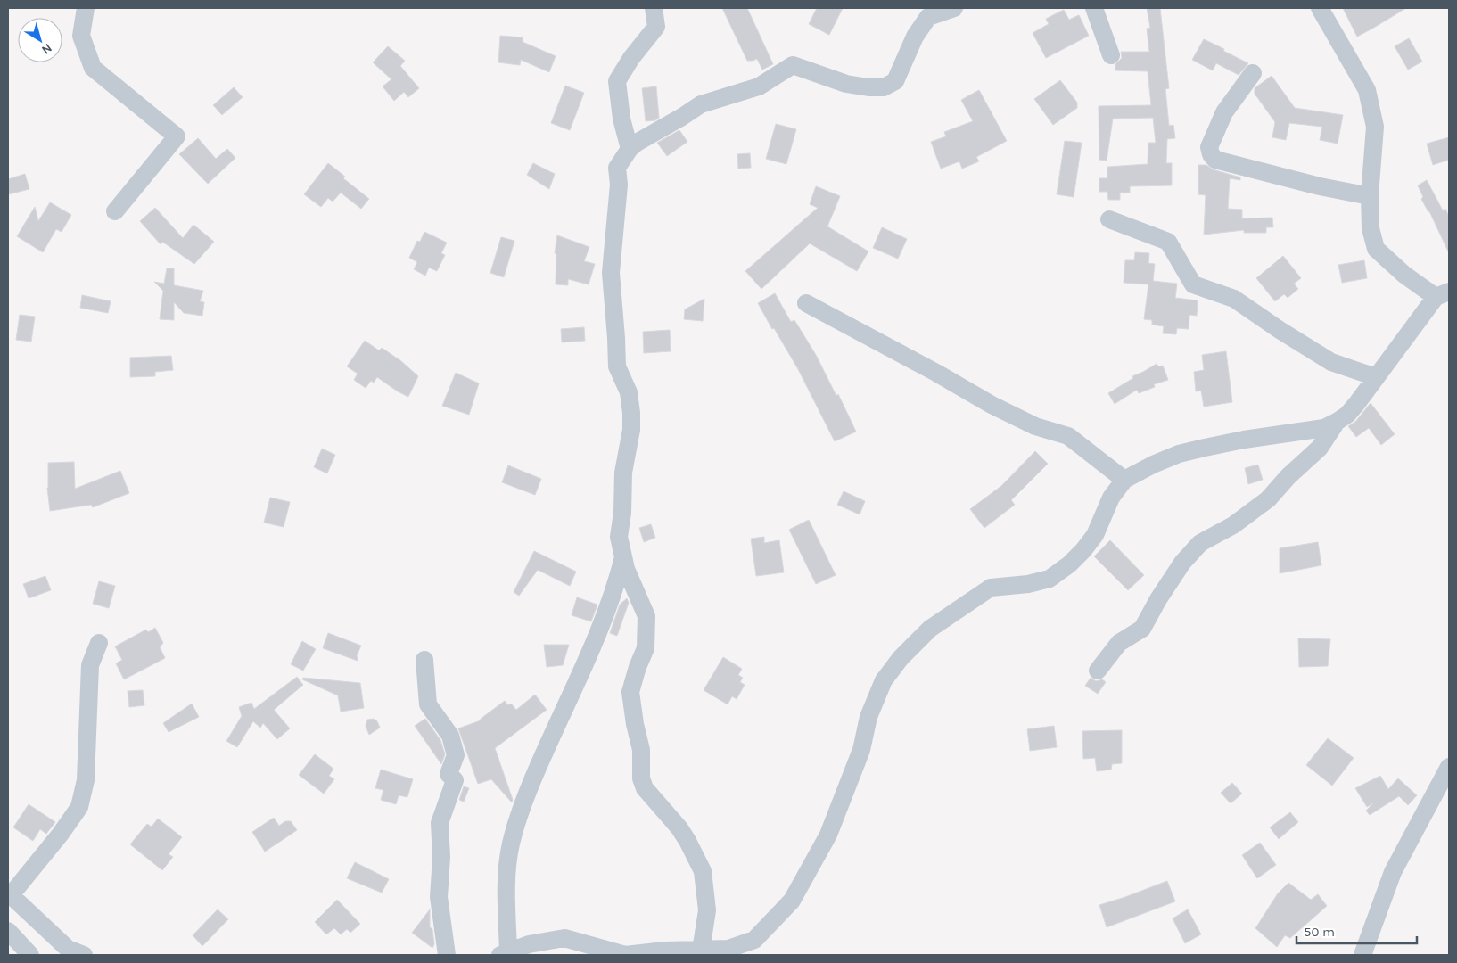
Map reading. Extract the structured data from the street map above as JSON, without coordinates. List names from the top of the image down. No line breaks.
{"scale_bar":"50 m","north":"bottom right"}
